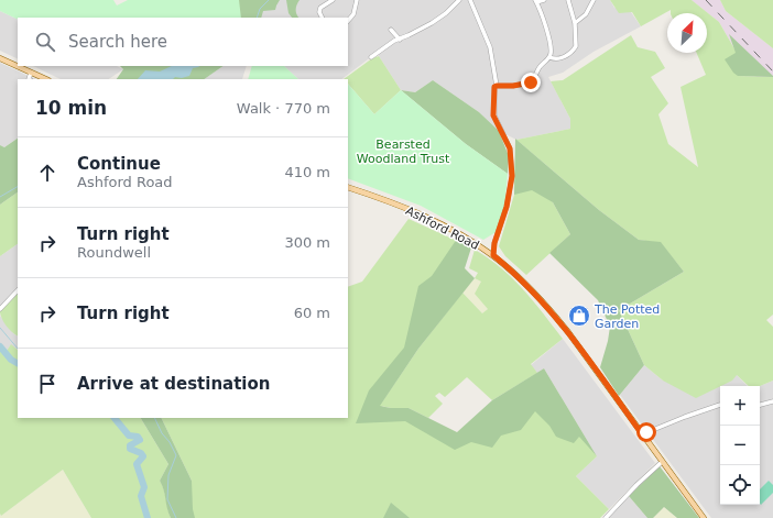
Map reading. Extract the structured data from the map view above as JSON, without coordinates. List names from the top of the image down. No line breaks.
{"streets":{"main road":["Ashford Road"]},"parks":["Bearsted Woodland Trust"],"places":{"shop":["The Potted Garden"]},"north":"top right","page":{"search":"Search here","heading":["10 min","Walk · 770 m"],"list":[["Continue","Ashford Road","410 m"],["Turn right","Roundwell","300 m"],["Turn right","60 m"],"Arrive at destination"],"map_buttons":["+","−"]}}
